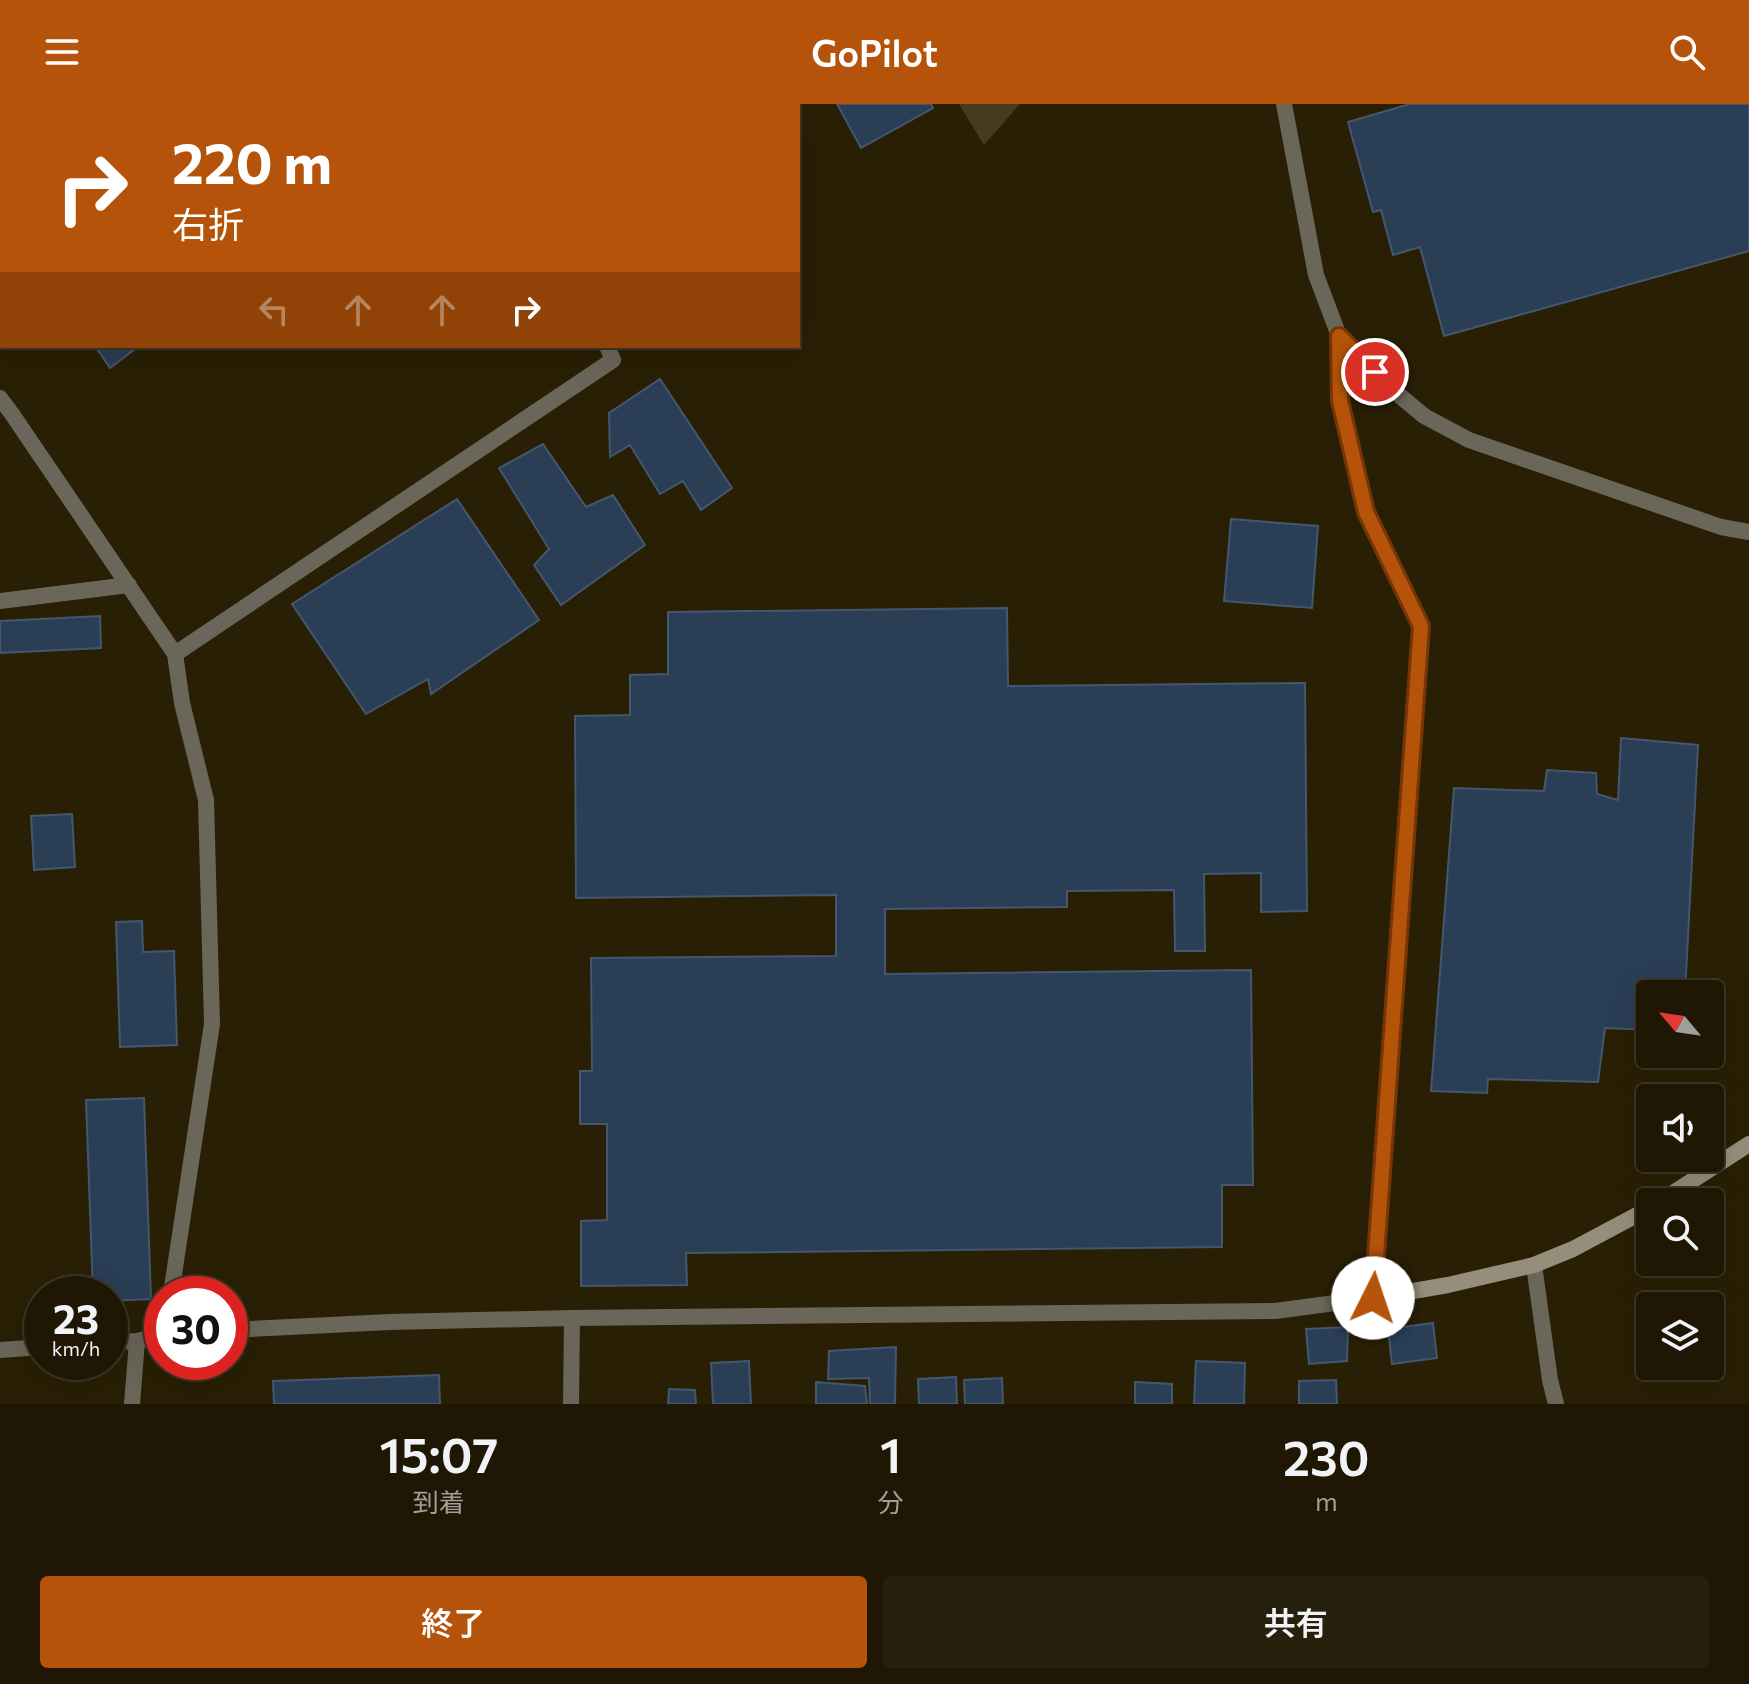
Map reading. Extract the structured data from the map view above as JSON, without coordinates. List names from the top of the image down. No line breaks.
{"north":"top left","page":{"header":"GoPilot","turn":["220 m","右折"],"speed":"23 km/h","limit":"30","eta":["15:07","到着","1","分","230","m"],"buttons":["終了","共有"]}}
